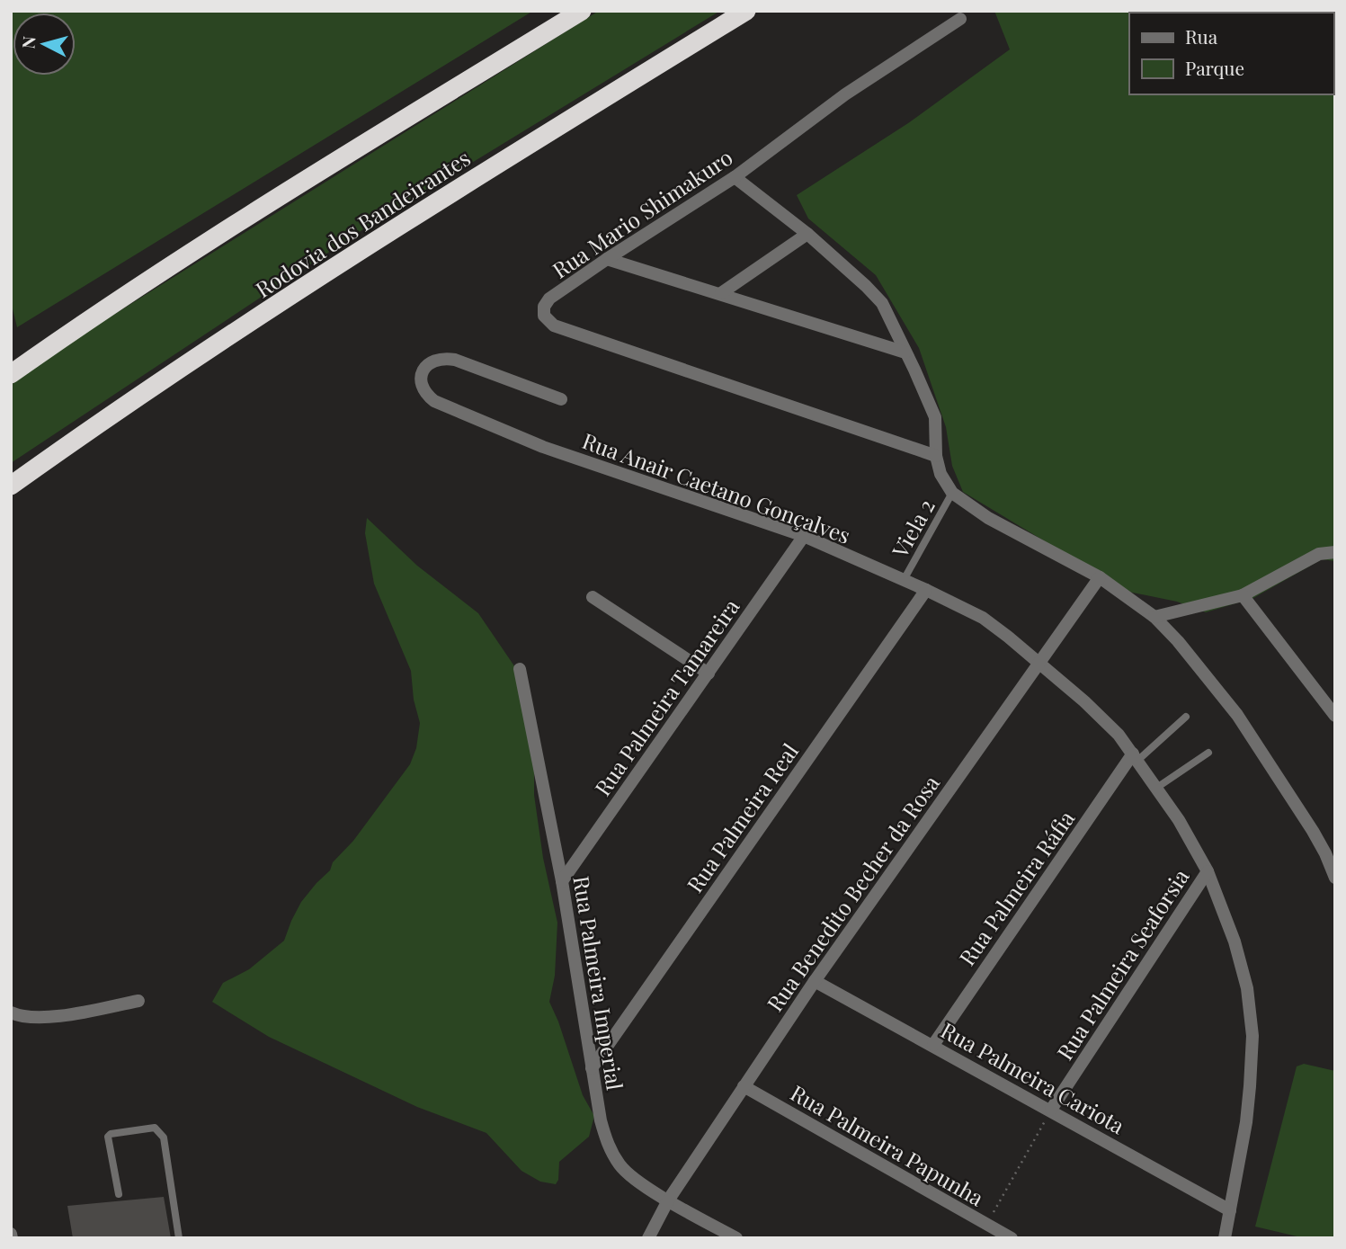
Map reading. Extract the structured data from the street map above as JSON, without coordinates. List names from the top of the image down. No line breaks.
{"streets":{"highway":["Rodovia dos Bandeirantes"],"street":["Rua Mario Shimakuro","Rua Anair Caetano Gonçalves","Rua Palmeira Tamareira","Rua Palmeira Real","Rua Palmeira Ráfia","Rua Benedito Becher da Rosa","Rua Palmeira Seaforsia","Rua Palmeira Imperial","Rua Palmeira Cariota","Rua Palmeira Papunha"],"lane":["Viela 2"]},"crossings":[["Rua Anair Caetano Gonçalves","Viela 2"],["Rua Anair Caetano Gonçalves","Rua Palmeira Tamareira"],["Rua Anair Caetano Gonçalves","Rua Palmeira Real"],["Rua Anair Caetano Gonçalves","Rua Palmeira Ráfia"],["Rua Anair Caetano Gonçalves","Rua Benedito Becher da Rosa"],["Rua Anair Caetano Gonçalves","Rua Palmeira Seaforsia"],["Rua Anair Caetano Gonçalves","Rua Palmeira Cariota"],["Rua Palmeira Tamareira","Rua Palmeira Imperial"],["Rua Palmeira Real","Rua Palmeira Imperial"],["Rua Palmeira Ráfia","Rua Palmeira Cariota"],["Rua Benedito Becher da Rosa","Rua Palmeira Imperial"],["Rua Benedito Becher da Rosa","Rua Palmeira Cariota"],["Rua Benedito Becher da Rosa","Rua Palmeira Papunha"],["Rua Palmeira Seaforsia","Rua Palmeira Cariota"]],"legend":["Rua","Parque"],"north":"left"}
